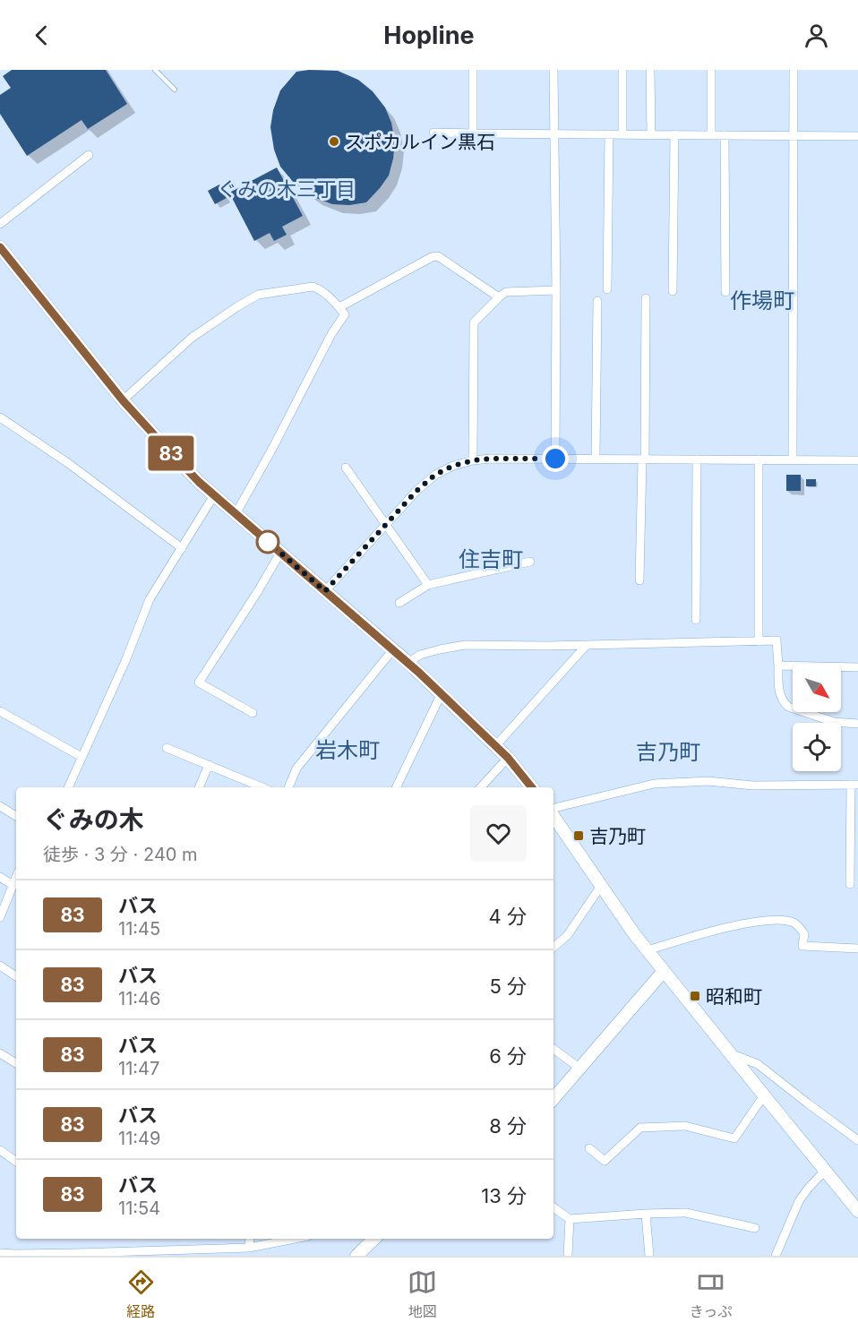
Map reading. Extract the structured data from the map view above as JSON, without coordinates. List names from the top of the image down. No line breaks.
{"districts":["ぐみの木三丁目","作場町","住吉町","岩木町","吉乃町"],"places":{"other":["スポカルイン黒石"],"transit":["吉乃町","昭和町"]},"lines":["bus line 83"],"north":"bottom right","page":{"header":"Hopline","on_map":"83","heading":["ぐみの木","徒歩 · 3 分 · 240 m"],"list":[{"mark":"83","name":"バス","note":"11:45","value":"4 分"},{"mark":"83","name":"バス","note":"11:46","value":"5 分"},{"mark":"83","name":"バス","note":"11:47","value":"6 分"},{"mark":"83","name":"バス","note":"11:49","value":"8 分"},{"mark":"83","name":"バス","note":"11:54","value":"13 分"}],"tabs":["経路","地図","きっぷ"]}}
